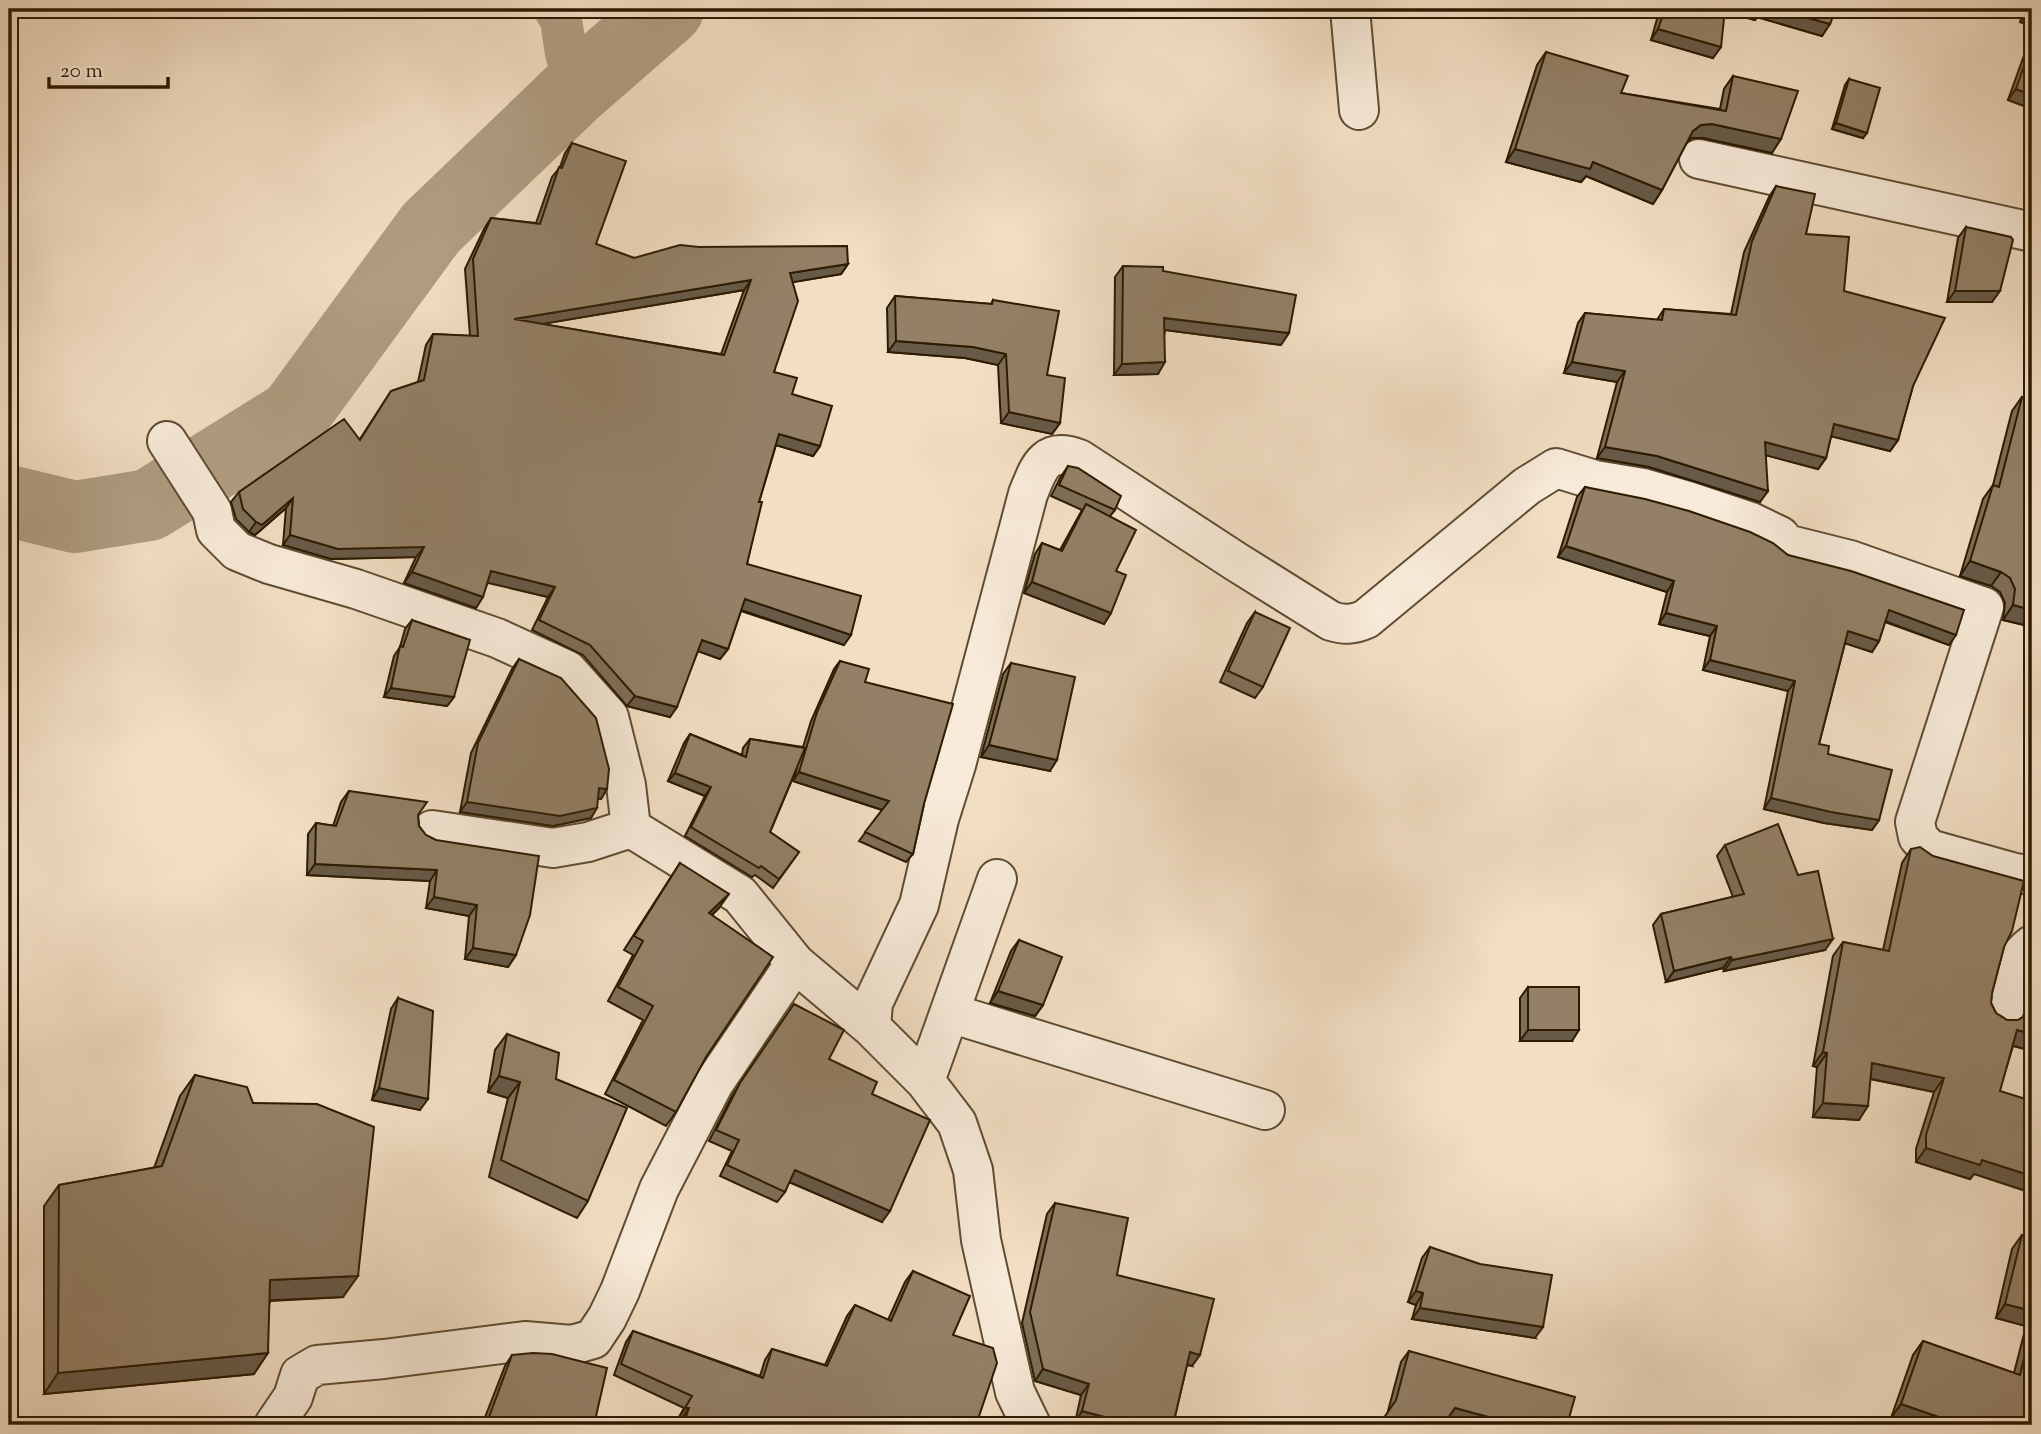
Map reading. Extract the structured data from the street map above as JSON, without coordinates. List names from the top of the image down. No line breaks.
{"scale_bar":"20 m"}
